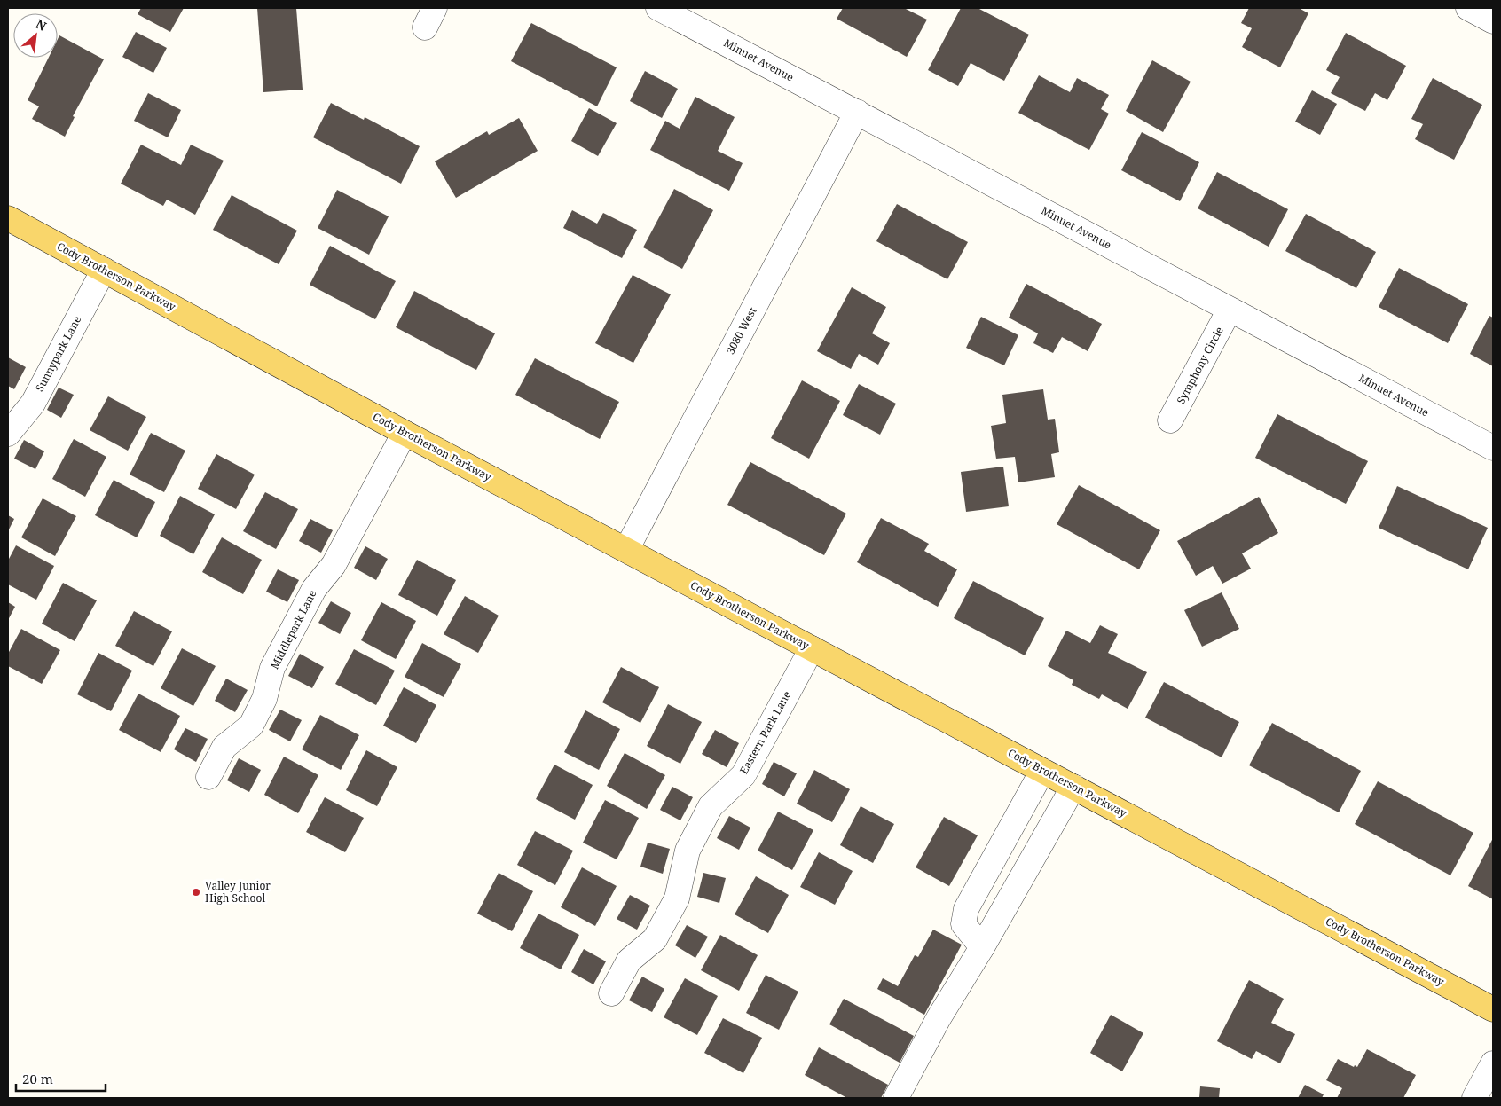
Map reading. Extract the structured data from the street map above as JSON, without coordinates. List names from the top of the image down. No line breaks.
{"streets":{"main road":["Cody Brotherson Parkway"],"street":["Minuet Avenue","3080 West","Sunnypark Lane","Symphony Circle","Middlepark Lane","Eastern Park Lane"]},"crossings":[["Minuet Avenue","3080 West"],["Minuet Avenue","Symphony Circle"],["Cody Brotherson Parkway","3080 West"],["Cody Brotherson Parkway","Sunnypark Lane"],["Cody Brotherson Parkway","Middlepark Lane"],["Cody Brotherson Parkway","Eastern Park Lane"]],"places":["Valley Junior High School"],"scale_bar":"20 m","north":"top right"}
